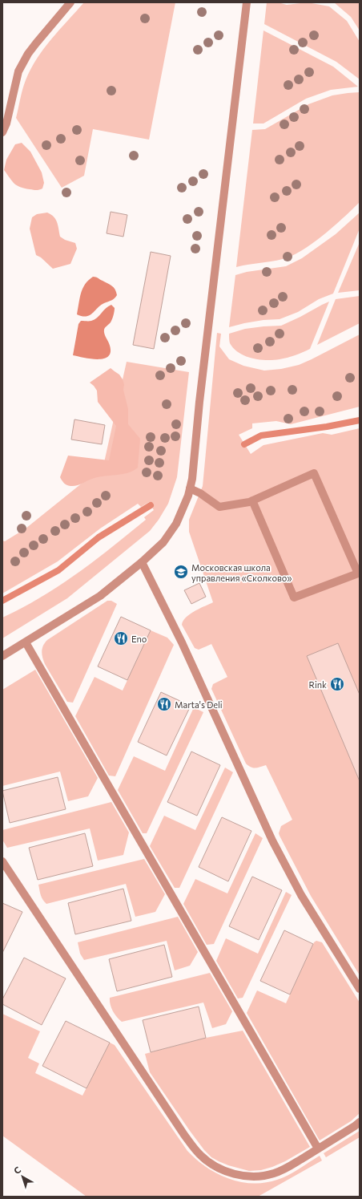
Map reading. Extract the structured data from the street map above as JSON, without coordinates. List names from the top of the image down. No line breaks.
{"places":{"school or university":["Московская школа управления «Сколково»"],"restaurant":["Eno","Rink","Marta's Deli"]},"north":"top left"}
